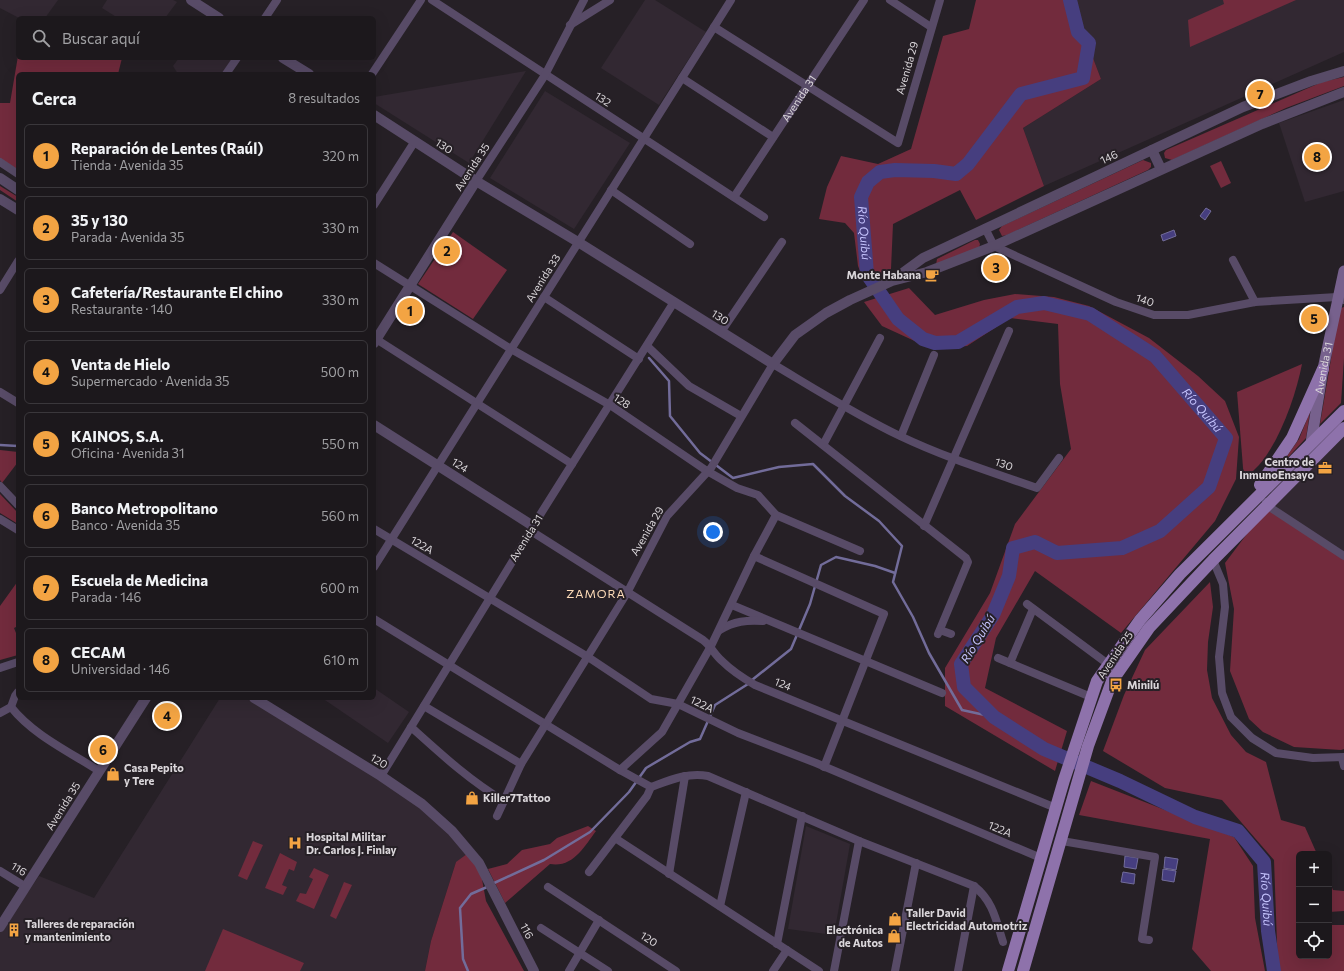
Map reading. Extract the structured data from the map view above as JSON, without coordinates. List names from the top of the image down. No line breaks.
{"streets":{"main road":["Avenida 31","Avenida 25"],"street":["Avenida 29","132","130","146","Avenida 35","Avenida 33","140","128","124","122A","120","116"]},"crossings":[["Avenida 29","Avenida 31"],["Avenida 29","130"],["Avenida 29","146"],["Avenida 29","128"],["Avenida 29","124"],["Avenida 29","122A"],["132","Avenida 31"],["132","Avenida 35"],["132","Avenida 33"],["Avenida 31","130"],["Avenida 31","140"],["Avenida 31","128"],["Avenida 31","124"],["Avenida 31","122A"],["Avenida 31","Avenida 25"],["Avenida 31","120"],["130","Avenida 35"],["130","Avenida 33"],["146","140"],["Avenida 35","128"],["Avenida 35","116"],["Avenida 33","128"],["Avenida 33","124"],["Avenida 33","122A"],["124","Avenida 25"],["122A","Avenida 25"],["120","116"]],"districts":["ZAMORA"],"water":["Río Quibú"],"places":{"cafe":["Monte Habana"],"office":["Centro de InmunoEnsayo"],"bus stop":["Minilú"],"shop":["Casa Pepito y Tere","Killer7Tattoo","Taller David Electricidad Automotriz","Electrónica de Autos"],"hospital":["Hospital Militar Dr. Carlos J. Finlay"],"building":["Talleres de reparación y mantenimiento"]},"page":{"search":"Buscar aquí","heading":["Cerca","8 resultados"],"pins":["7","8","2","3","1","5","4","6"],"list":[{"mark":"1","name":"Reparación de Lentes (Raúl)","note":"Tienda · Avenida 35","value":"320 m"},{"mark":"2","name":"35 y 130","note":"Parada · Avenida 35","value":"330 m"},{"mark":"3","name":"Cafetería/Restaurante El chino","note":"Restaurante · 140","value":"330 m"},{"mark":"4","name":"Venta de Hielo","note":"Supermercado · Avenida 35","value":"500 m"},{"mark":"5","name":"KAINOS, S.A.","note":"Oficina · Avenida 31","value":"550 m"},{"mark":"6","name":"Banco Metropolitano","note":"Banco · Avenida 35","value":"560 m"},{"mark":"7","name":"Escuela de Medicina","note":"Parada · 146","value":"600 m"},{"mark":"8","name":"CECAM","note":"Universidad · 146","value":"610 m"}],"map_buttons":["+","−"]}}
